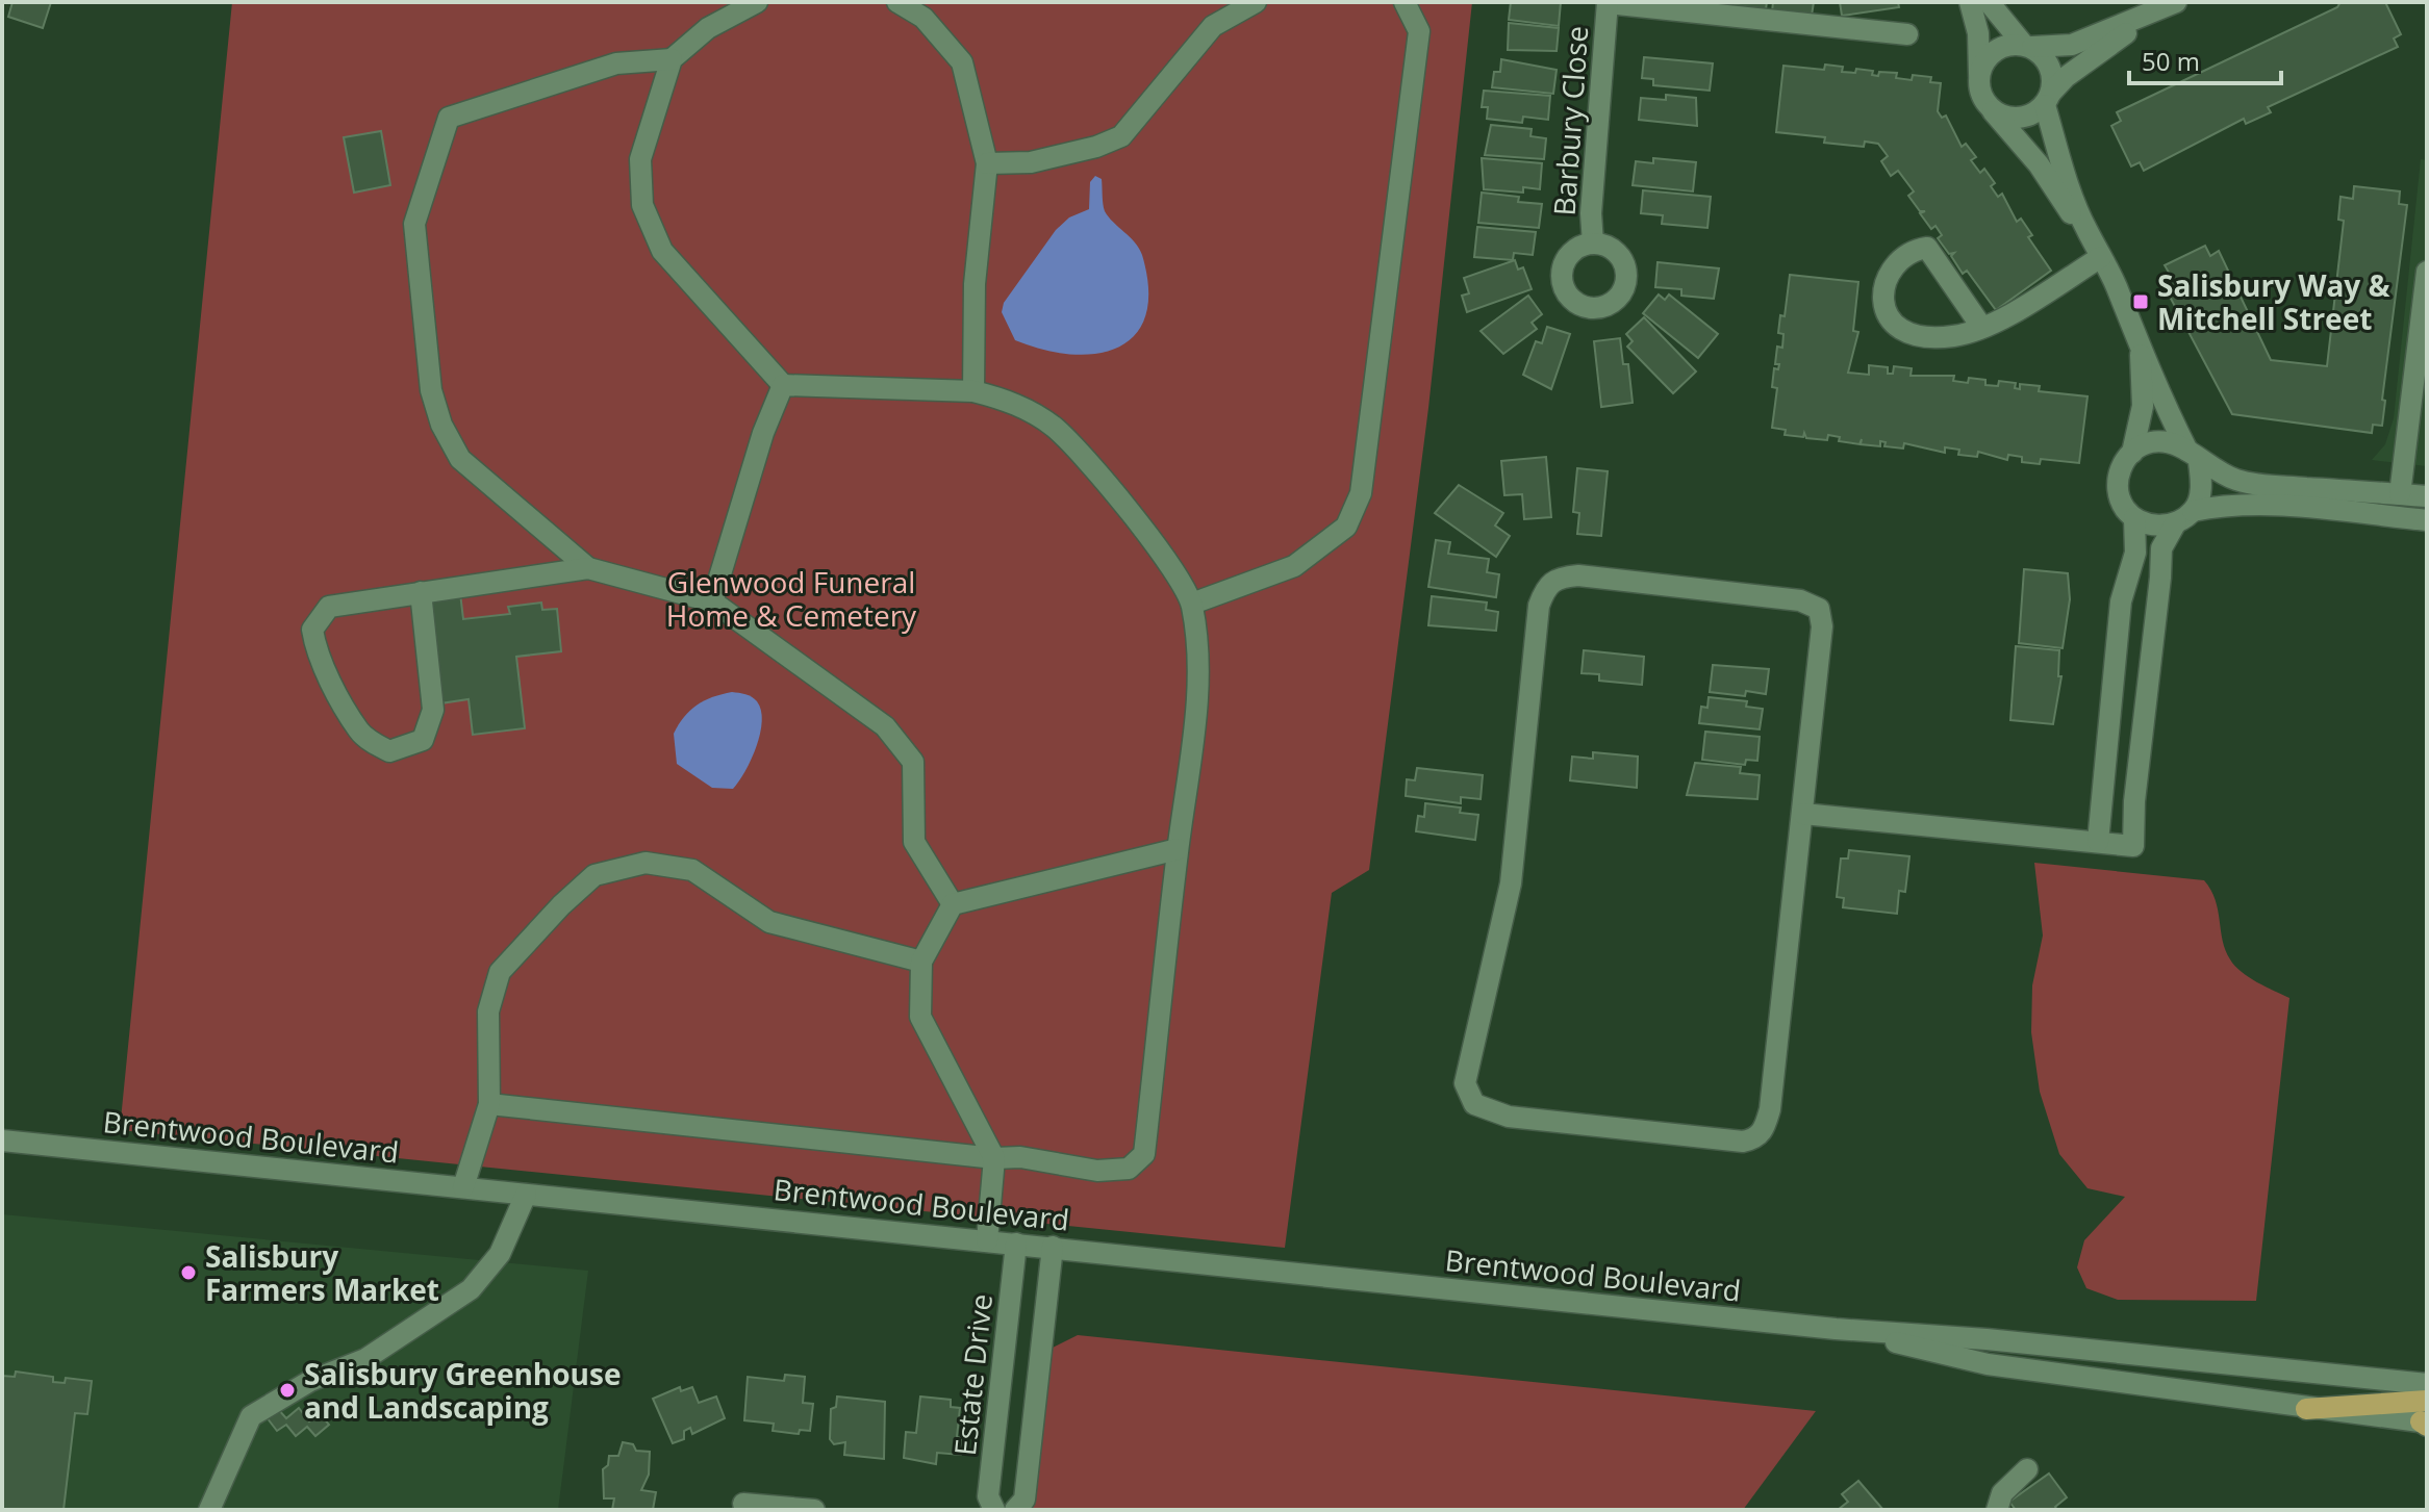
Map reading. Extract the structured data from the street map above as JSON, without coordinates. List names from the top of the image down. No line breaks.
{"streets":{"street":["Barbury Close","Brentwood Boulevard","Estate Drive"]},"crossings":[["Brentwood Boulevard","Estate Drive"]],"parks":["Glenwood Funeral Home & Cemetery"],"places":{"transit":["Salisbury Way & Mitchell Street"],"other":["Salisbury Farmers Market","Salisbury Greenhouse and Landscaping"]},"scale_bar":"50 m"}
